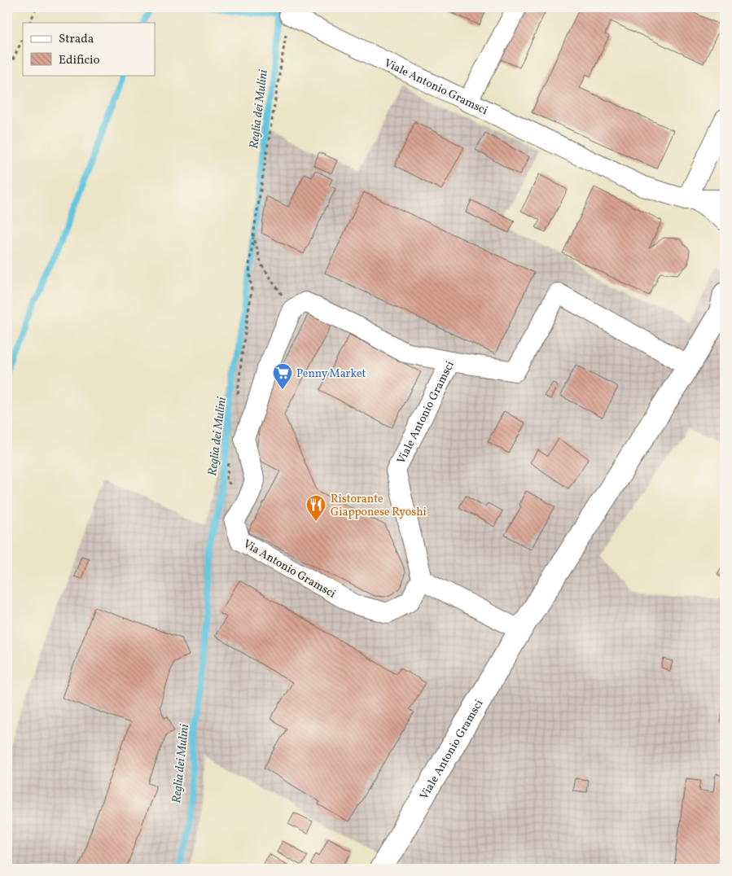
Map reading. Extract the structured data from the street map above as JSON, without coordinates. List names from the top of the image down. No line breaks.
{"streets":{"main road":["Viale Antonio Gramsci"],"street":["Via Antonio Gramsci"]},"crossings":[["Viale Antonio Gramsci","Via Antonio Gramsci"]],"water":["Reglia dei Mulini"],"places":{"supermarket":["Penny Market"],"restaurant":["Ristorante Giapponese Ryoshi"]},"legend":["Strada","Edificio"]}
